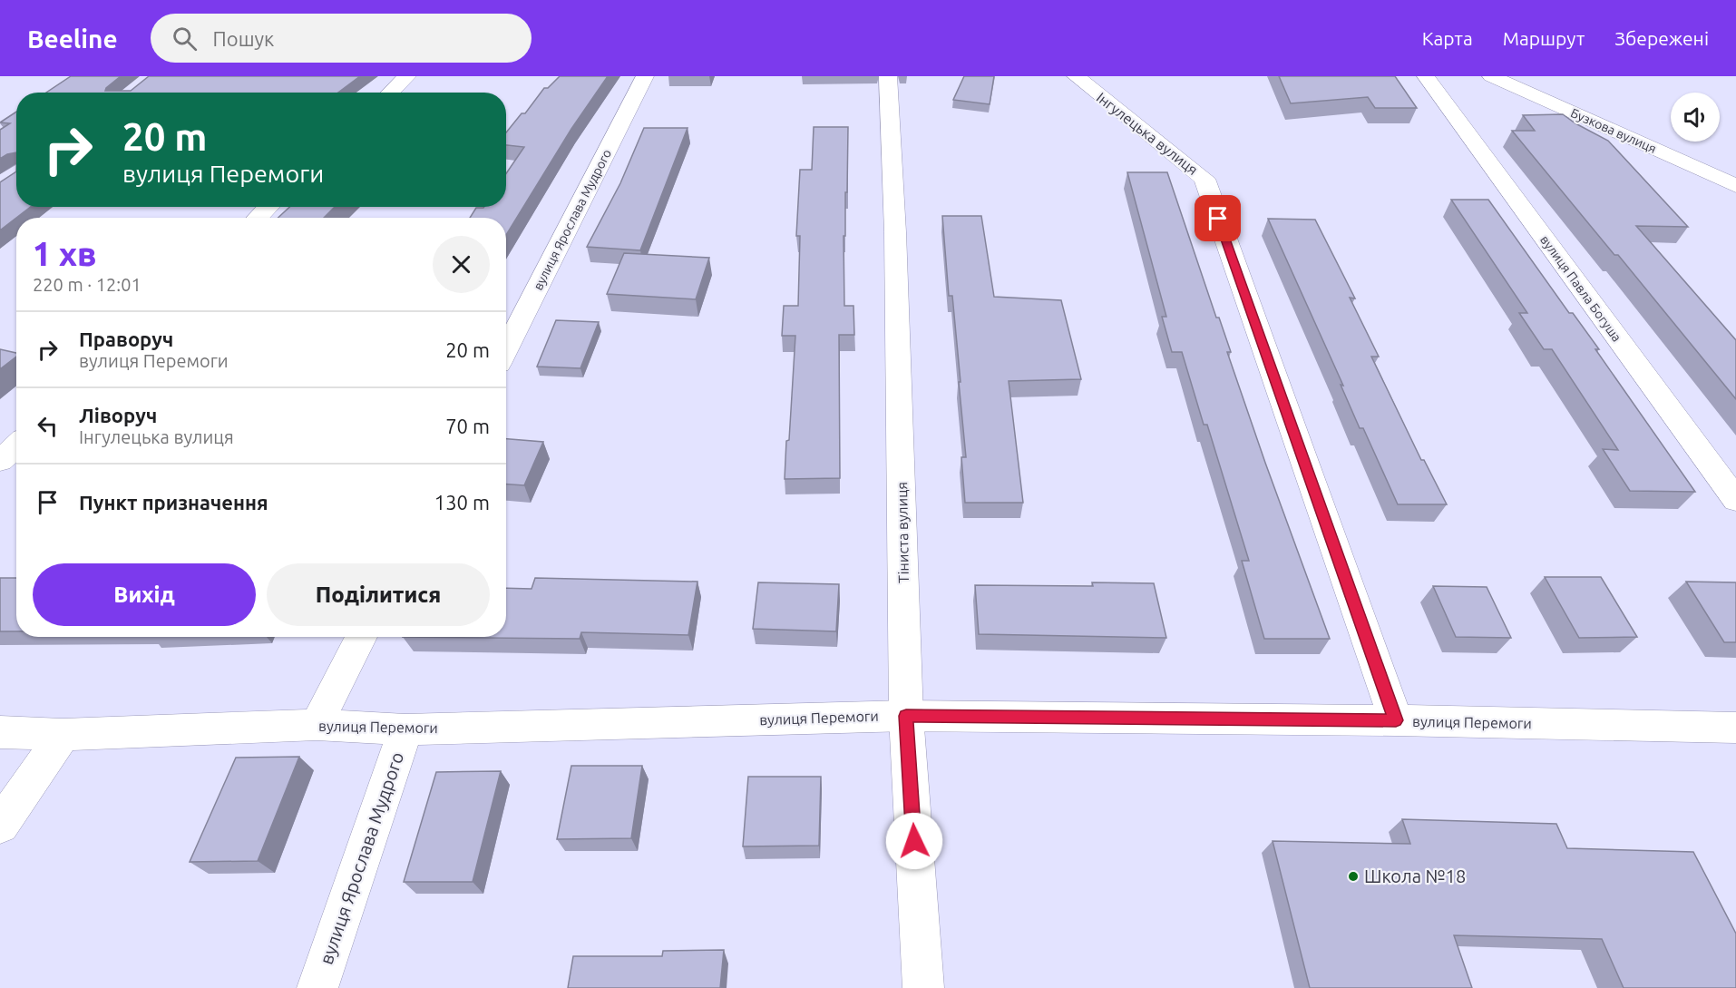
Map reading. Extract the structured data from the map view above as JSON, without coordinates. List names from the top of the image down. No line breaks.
{"streets":{"street":["Бузкова вулиця","Інгулецька вулиця","вулиця Ярослава Мудрого","вулиця Павла Богуша","Тіниста вулиця","вулиця Перемоги"]},"crossings":[["Інгулецька вулиця","вулиця Перемоги"],["вулиця Ярослава Мудрого","вулиця Перемоги"],["Тіниста вулиця","вулиця Перемоги"]],"places":["Школа №18"],"page":{"header":"Beeline","search":"Пошук","nav":["Карта","Маршрут","Збережені"],"turn":["20 m","вулиця Перемоги"],"heading":["1 хв","220 m · 12:01"],"list":[{"name":"Праворуч","note":"вулиця Перемоги","value":"20 m"},{"name":"Ліворуч","note":"Інгулецька вулиця","value":"70 m"},{"name":"Пункт призначення","value":"130 m"}],"buttons":["Вихід","Поділитися"]}}
